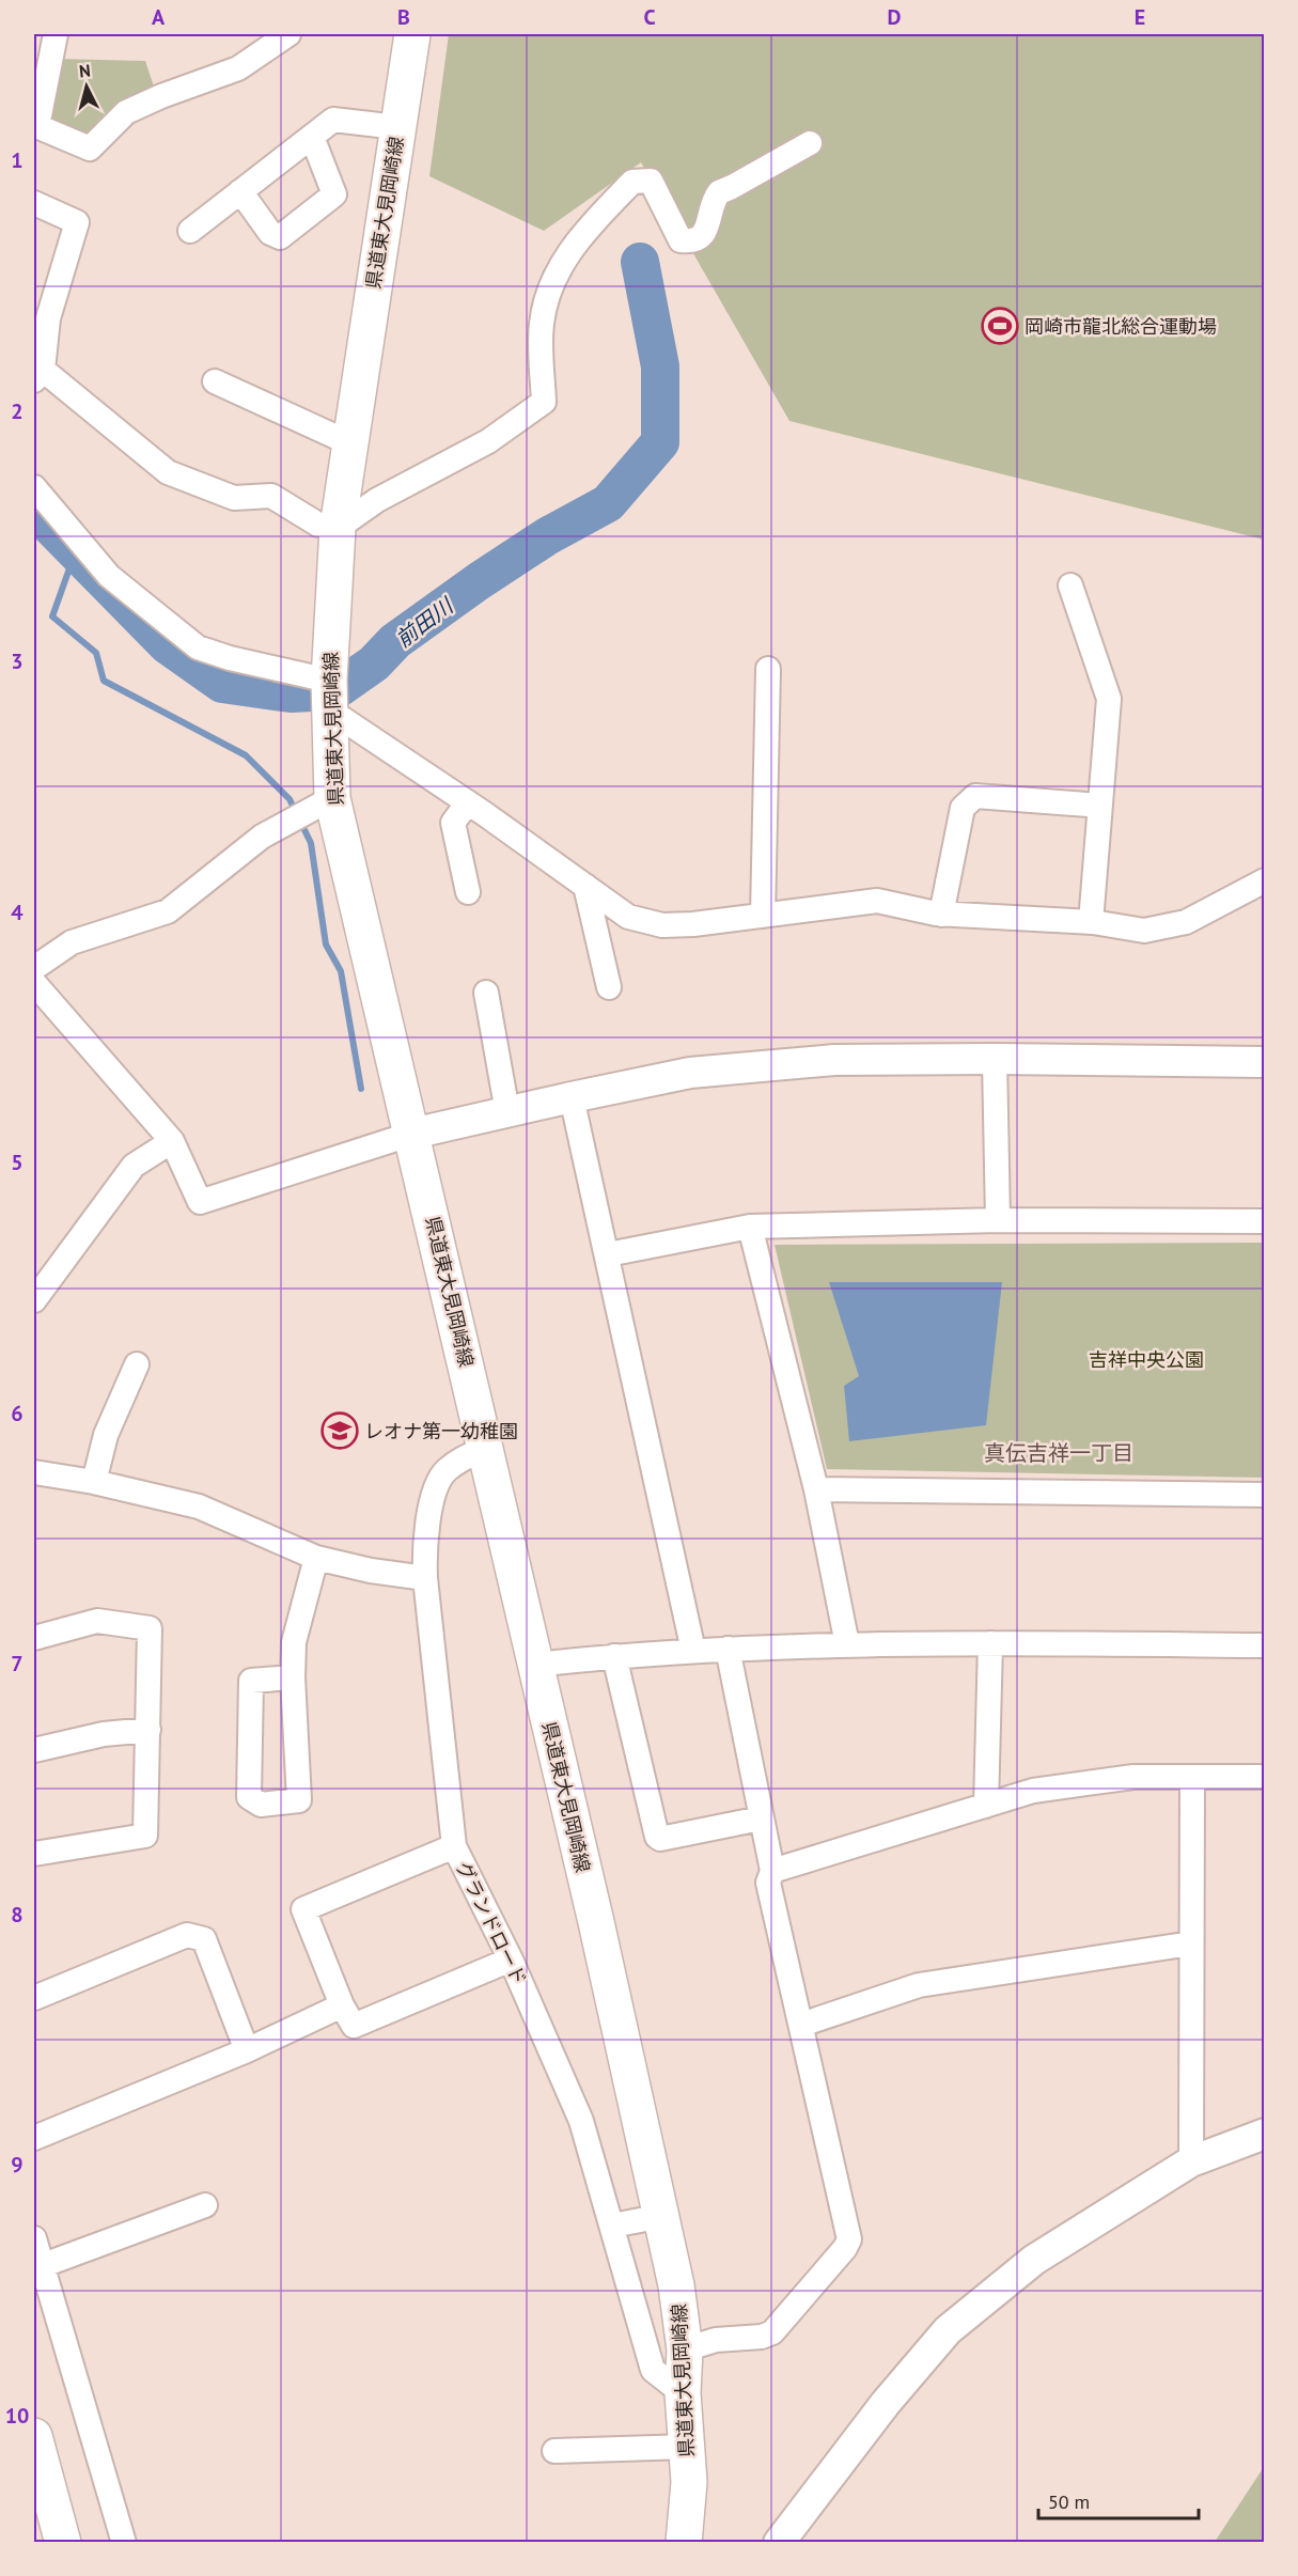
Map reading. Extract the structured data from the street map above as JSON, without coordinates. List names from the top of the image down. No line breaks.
{"streets":{"main road":["県道東大見岡崎線"],"street":["グランドロード"]},"crossings":[["県道東大見岡崎線","グランドロード"]],"districts":["真伝吉祥一丁目"],"water":["前田川"],"parks":["吉祥中央公園"],"places":{"sports":["岡崎市龍北総合運動場"],"school or university":["レオナ第一幼稚園"]},"scale_bar":"50 m","north":"top","grid":{"columns":["A","B","C","D","E"],"rows":["1","2","3","4","5","6","7","8","9","10"]}}
